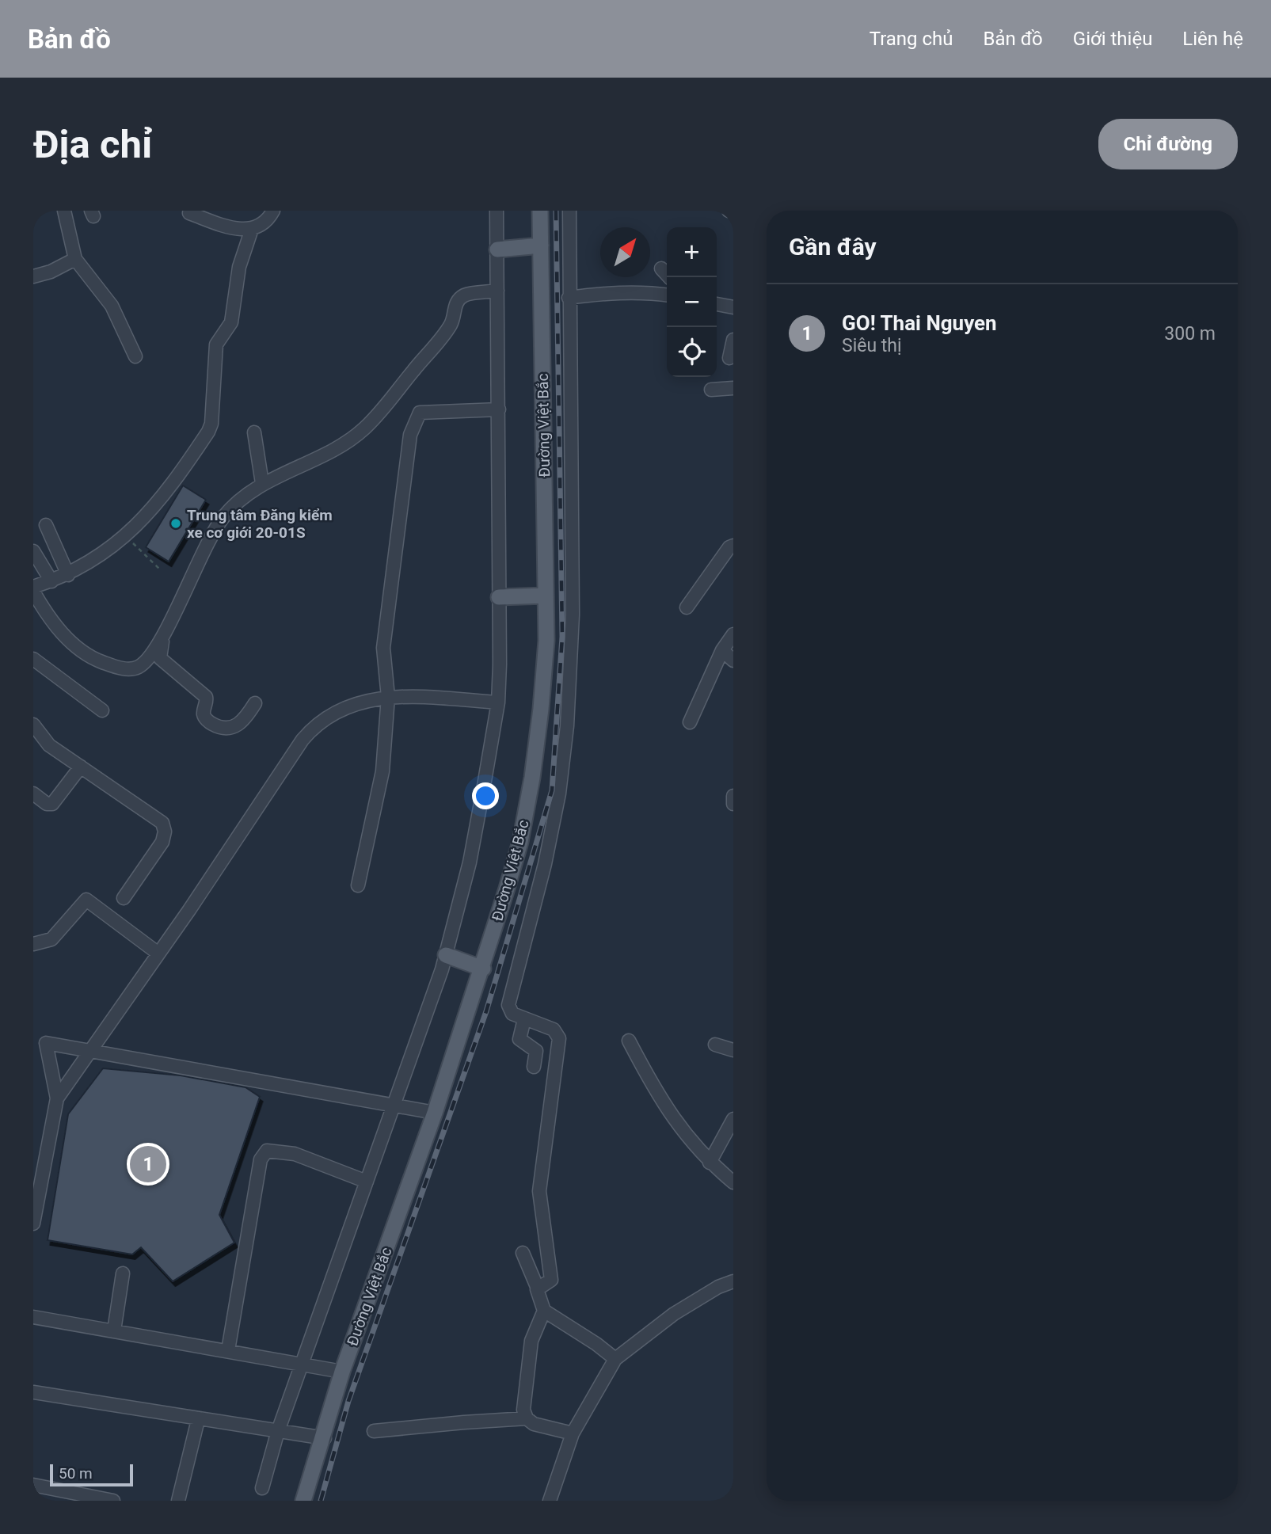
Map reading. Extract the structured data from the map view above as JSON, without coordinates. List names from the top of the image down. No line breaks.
{"streets":{"main road":["Đường Việt Bắc"]},"places":["Trung tâm Đăng kiểm xe cơ giới 20-01S"],"scale_bar":"50 m","north":"top right","page":{"header":"Bản đồ","nav":["Trang chủ","Bản đồ","Giới thiệu","Liên hệ"],"buttons":"Chỉ đường","title":"Địa chỉ","heading":"Gần đây","map_buttons":["+","−"],"list":[{"mark":"1","name":"GO! Thai Nguyen","note":"Siêu thị","value":"300 m"}],"pins":"1","scale":"50 m"}}
